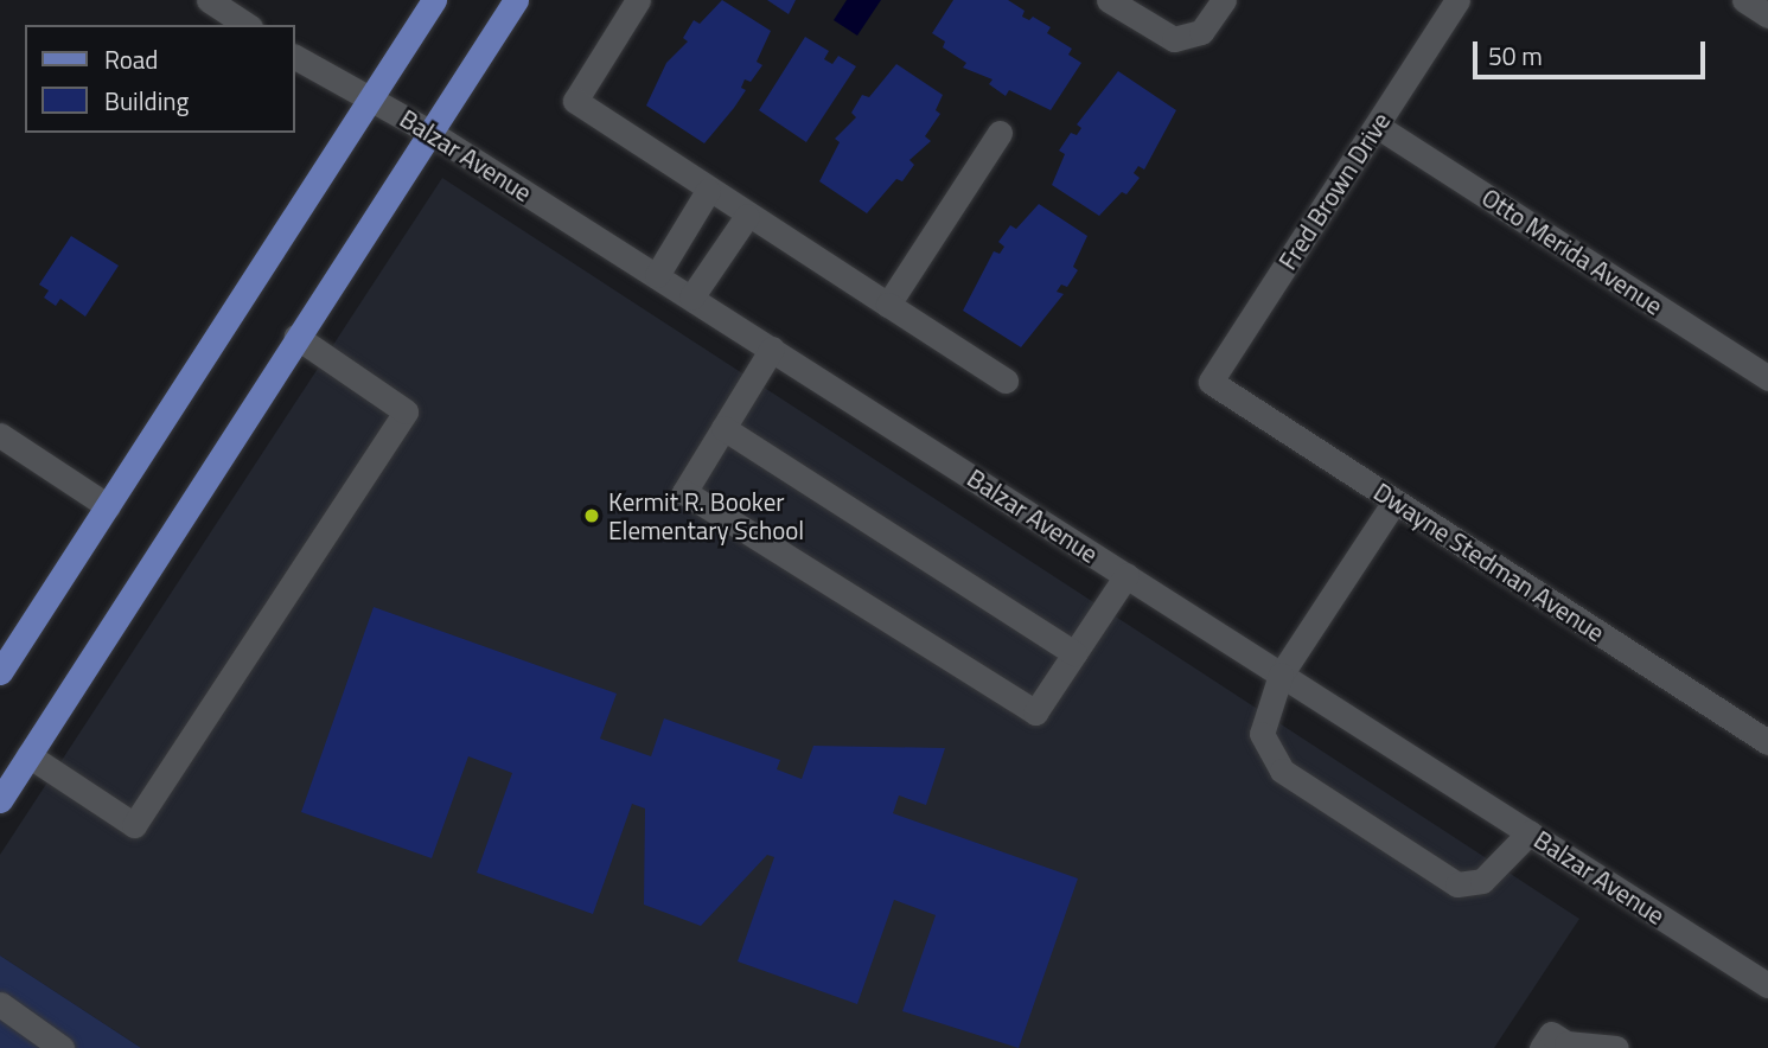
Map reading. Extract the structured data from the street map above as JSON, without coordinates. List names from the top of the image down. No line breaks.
{"streets":{"street":["Balzar Avenue","Fred Brown Drive","Otto Merida Avenue","Dwayne Stedman Avenue"]},"crossings":[["Fred Brown Drive","Otto Merida Avenue"],["Fred Brown Drive","Dwayne Stedman Avenue"]],"places":["Kermit R. Booker Elementary School"],"legend":["Road","Building"],"scale_bar":"50 m"}
